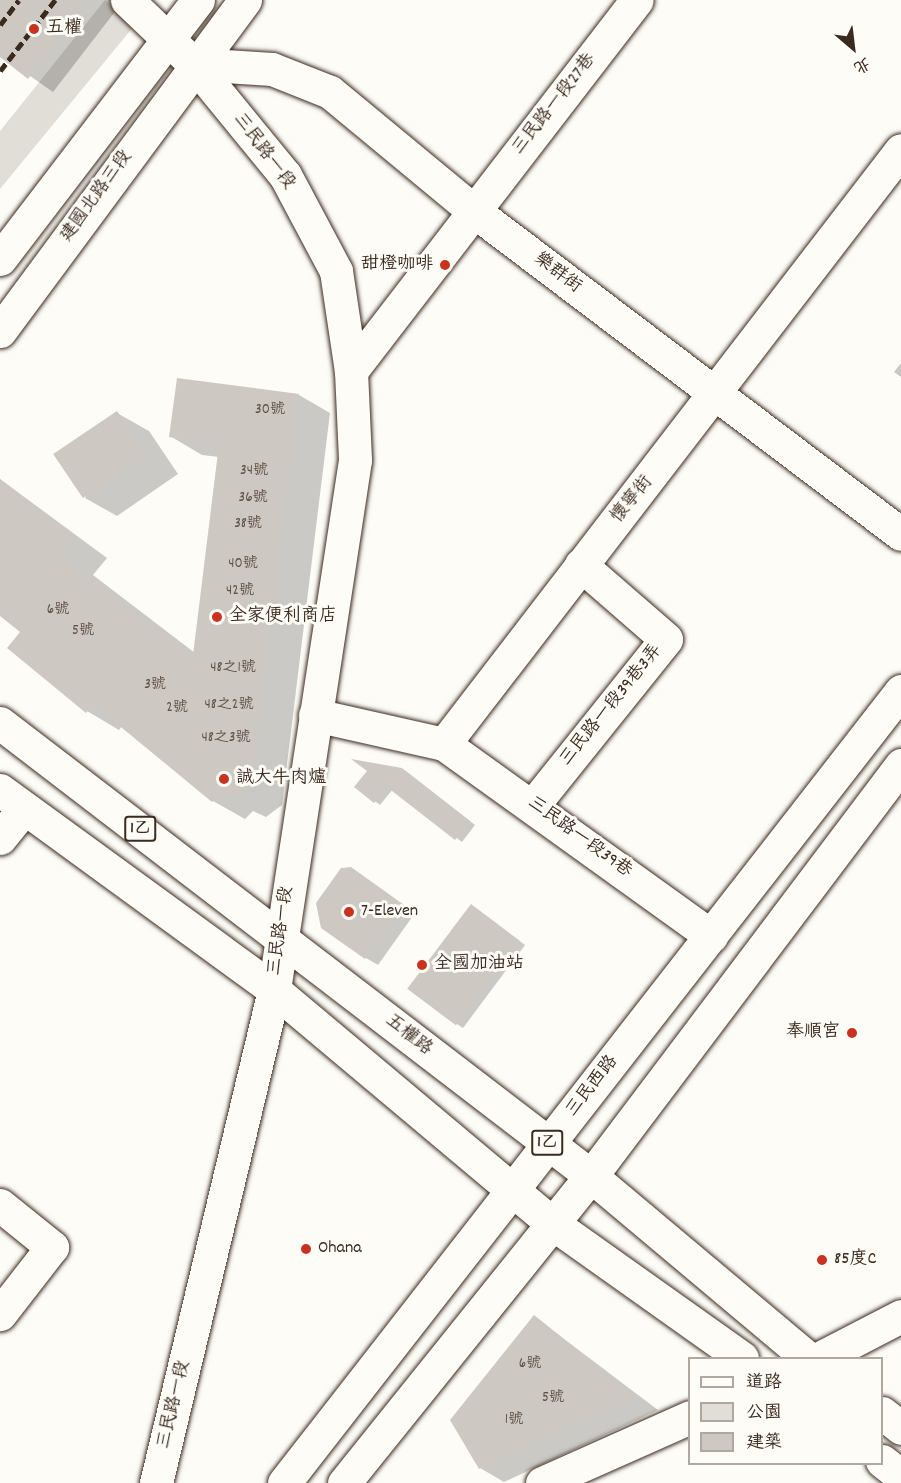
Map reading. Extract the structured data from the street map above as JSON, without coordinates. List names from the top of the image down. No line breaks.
{"streets":{"street":["三民路一段27巷","三民路一段","建國北路三段","樂群街","懷寧街","三民路一段39巷3弄","1乙","三民路一段39巷","五權路","三民西路"]},"crossings":[["三民路一段27巷","樂群街"],["三民路一段","建國北路三段"],["三民路一段","樂群街"],["三民路一段","五權路"],["建國北路三段","樂群街"],["樂群街","懷寧街"],["懷寧街","三民路一段39巷3弄"],["懷寧街","三民路一段39巷"],["三民路一段39巷3弄","三民路一段39巷"],["三民路一段39巷","三民西路"],["五權路","三民西路"]],"places":["五權","甜橙咖啡","全家便利商店","誠大牛肉爐","7-Eleven","全國加油站","奉順宮","Ohana","85度C"],"house_numbers":["30號","34號","36號","38號","40號","42號","6號","5號","48之1號","3號","48之2號","2號","48之3號","6號","5號","1號"],"legend":["道路","公園","建築"],"north":"bottom right"}
